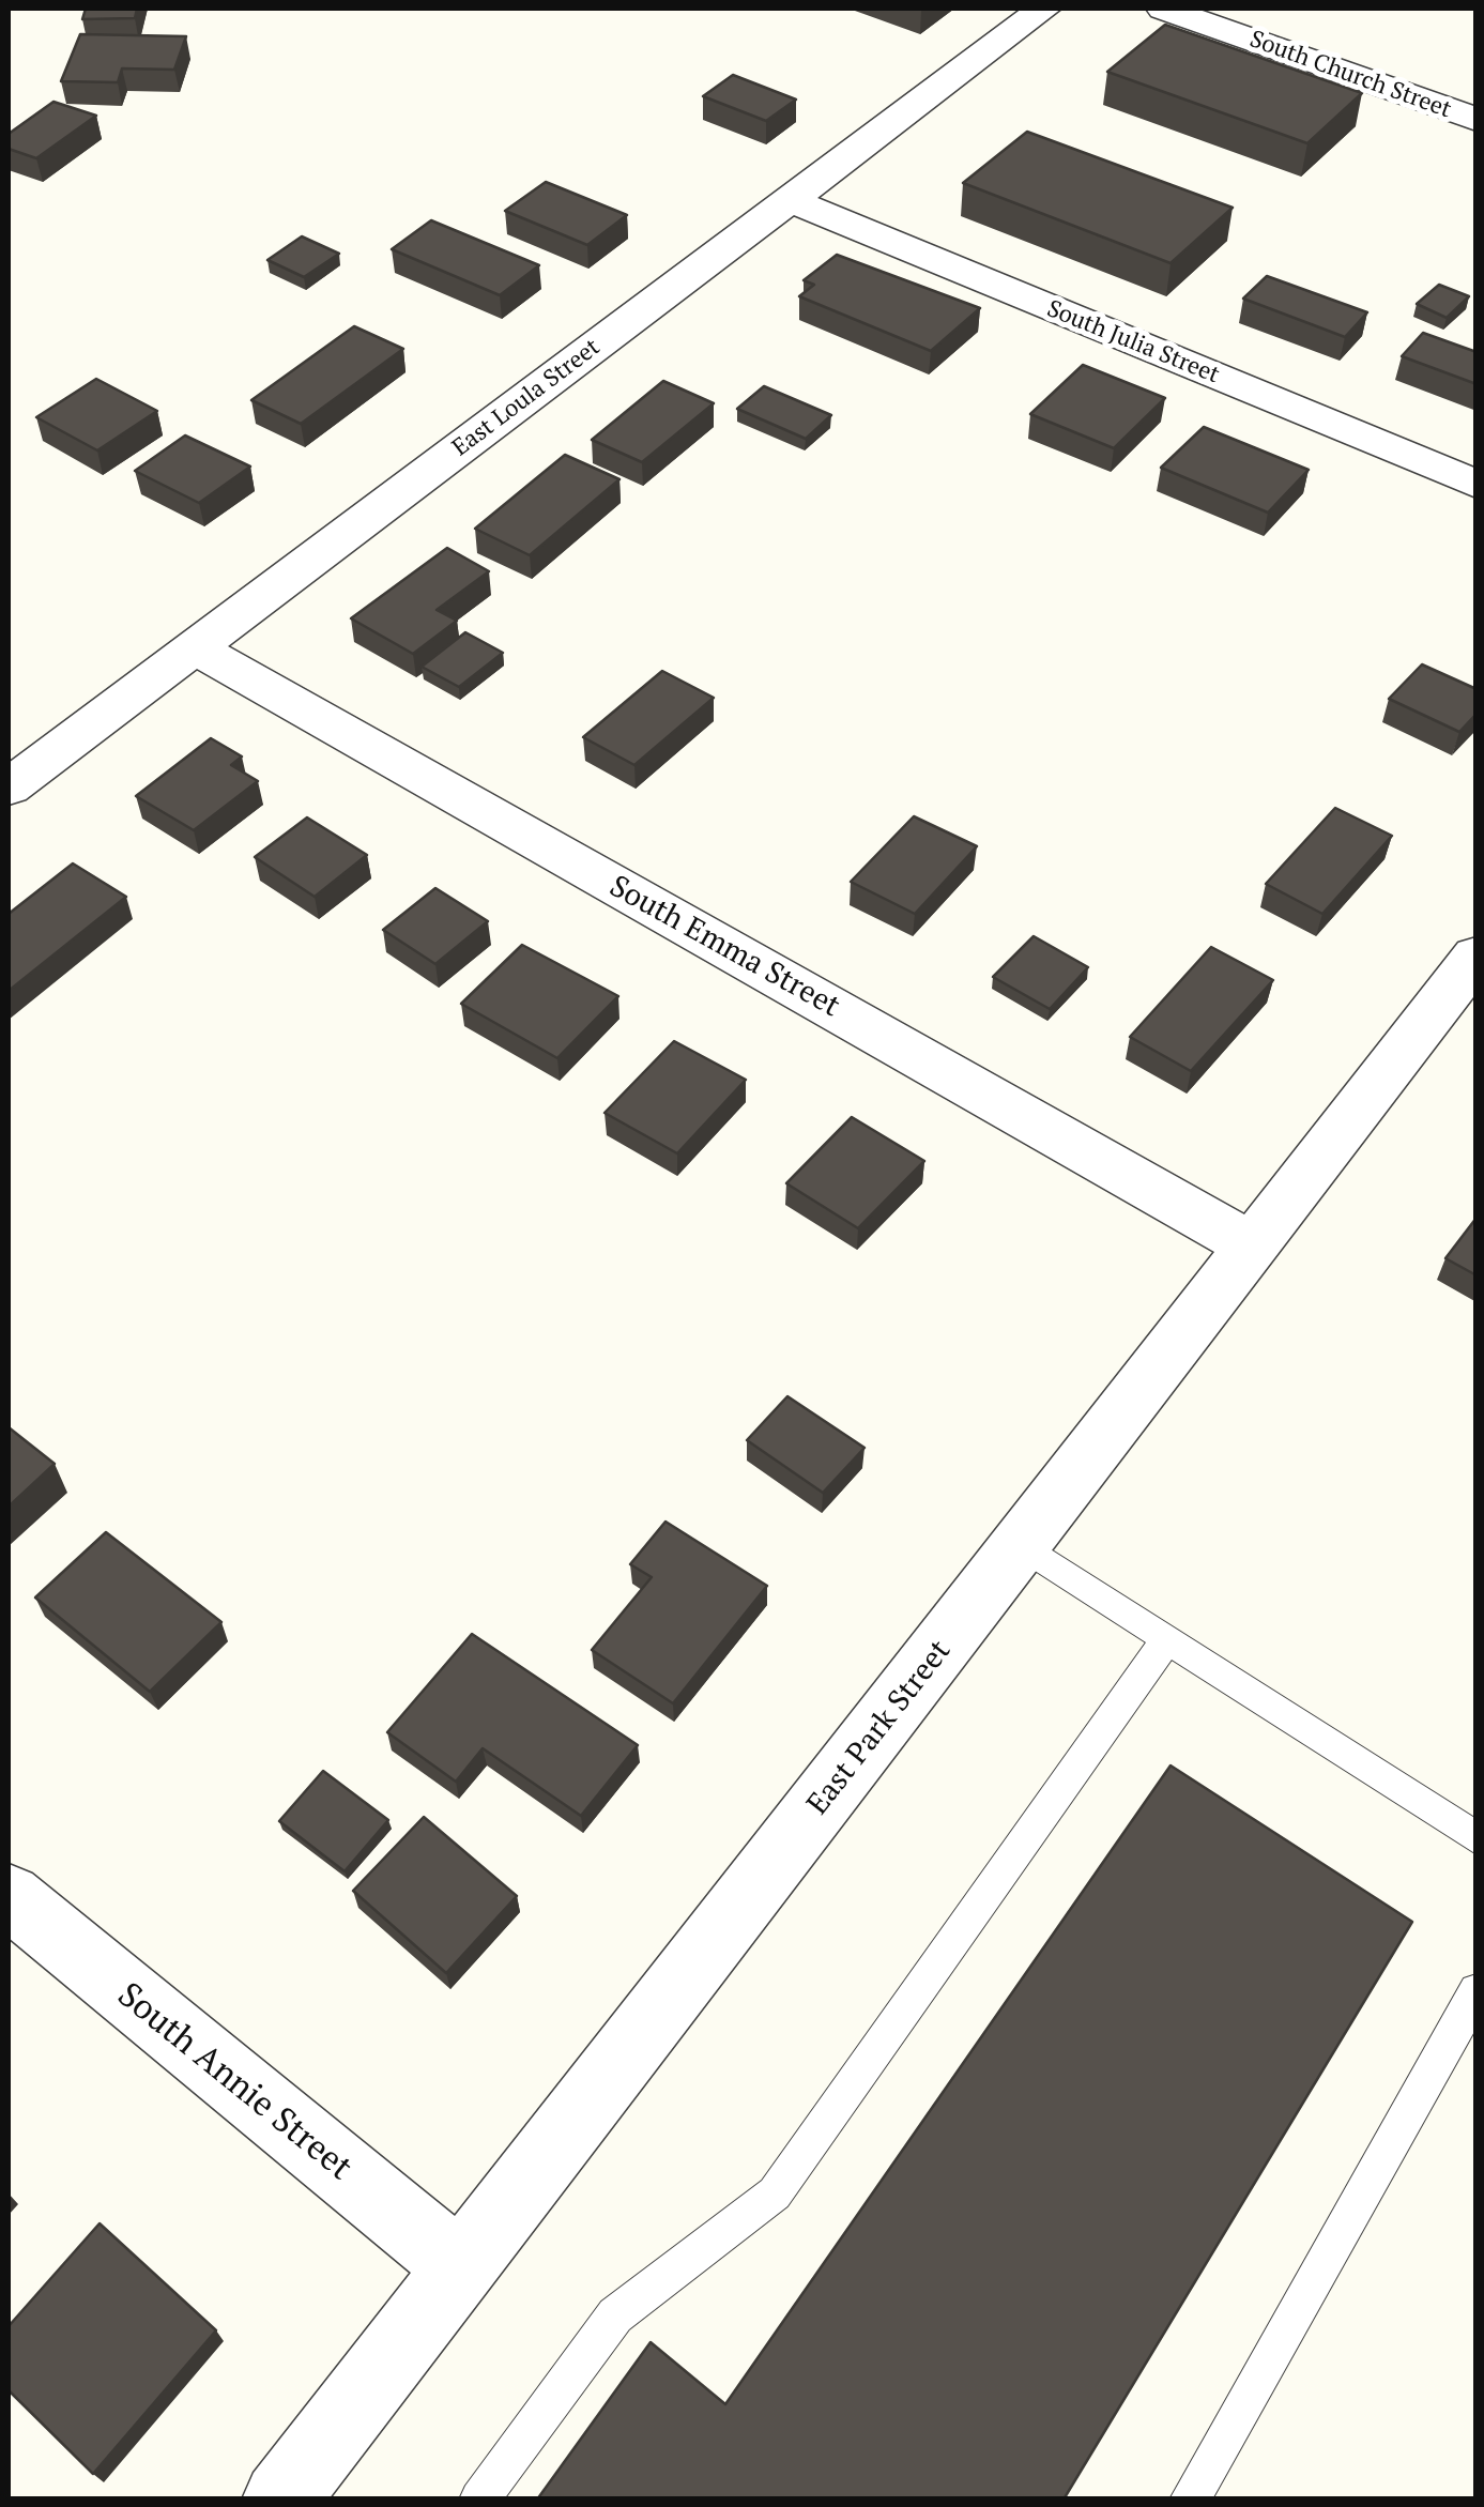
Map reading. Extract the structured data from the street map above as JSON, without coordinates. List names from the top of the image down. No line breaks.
{"streets":{"street":["South Church Street","South Julia Street","East Loula Street","South Emma Street","East Park Street","South Annie Street"]},"crossings":[["South Julia Street","East Loula Street"],["East Loula Street","South Emma Street"],["South Emma Street","East Park Street"],["East Park Street","South Annie Street"]]}
